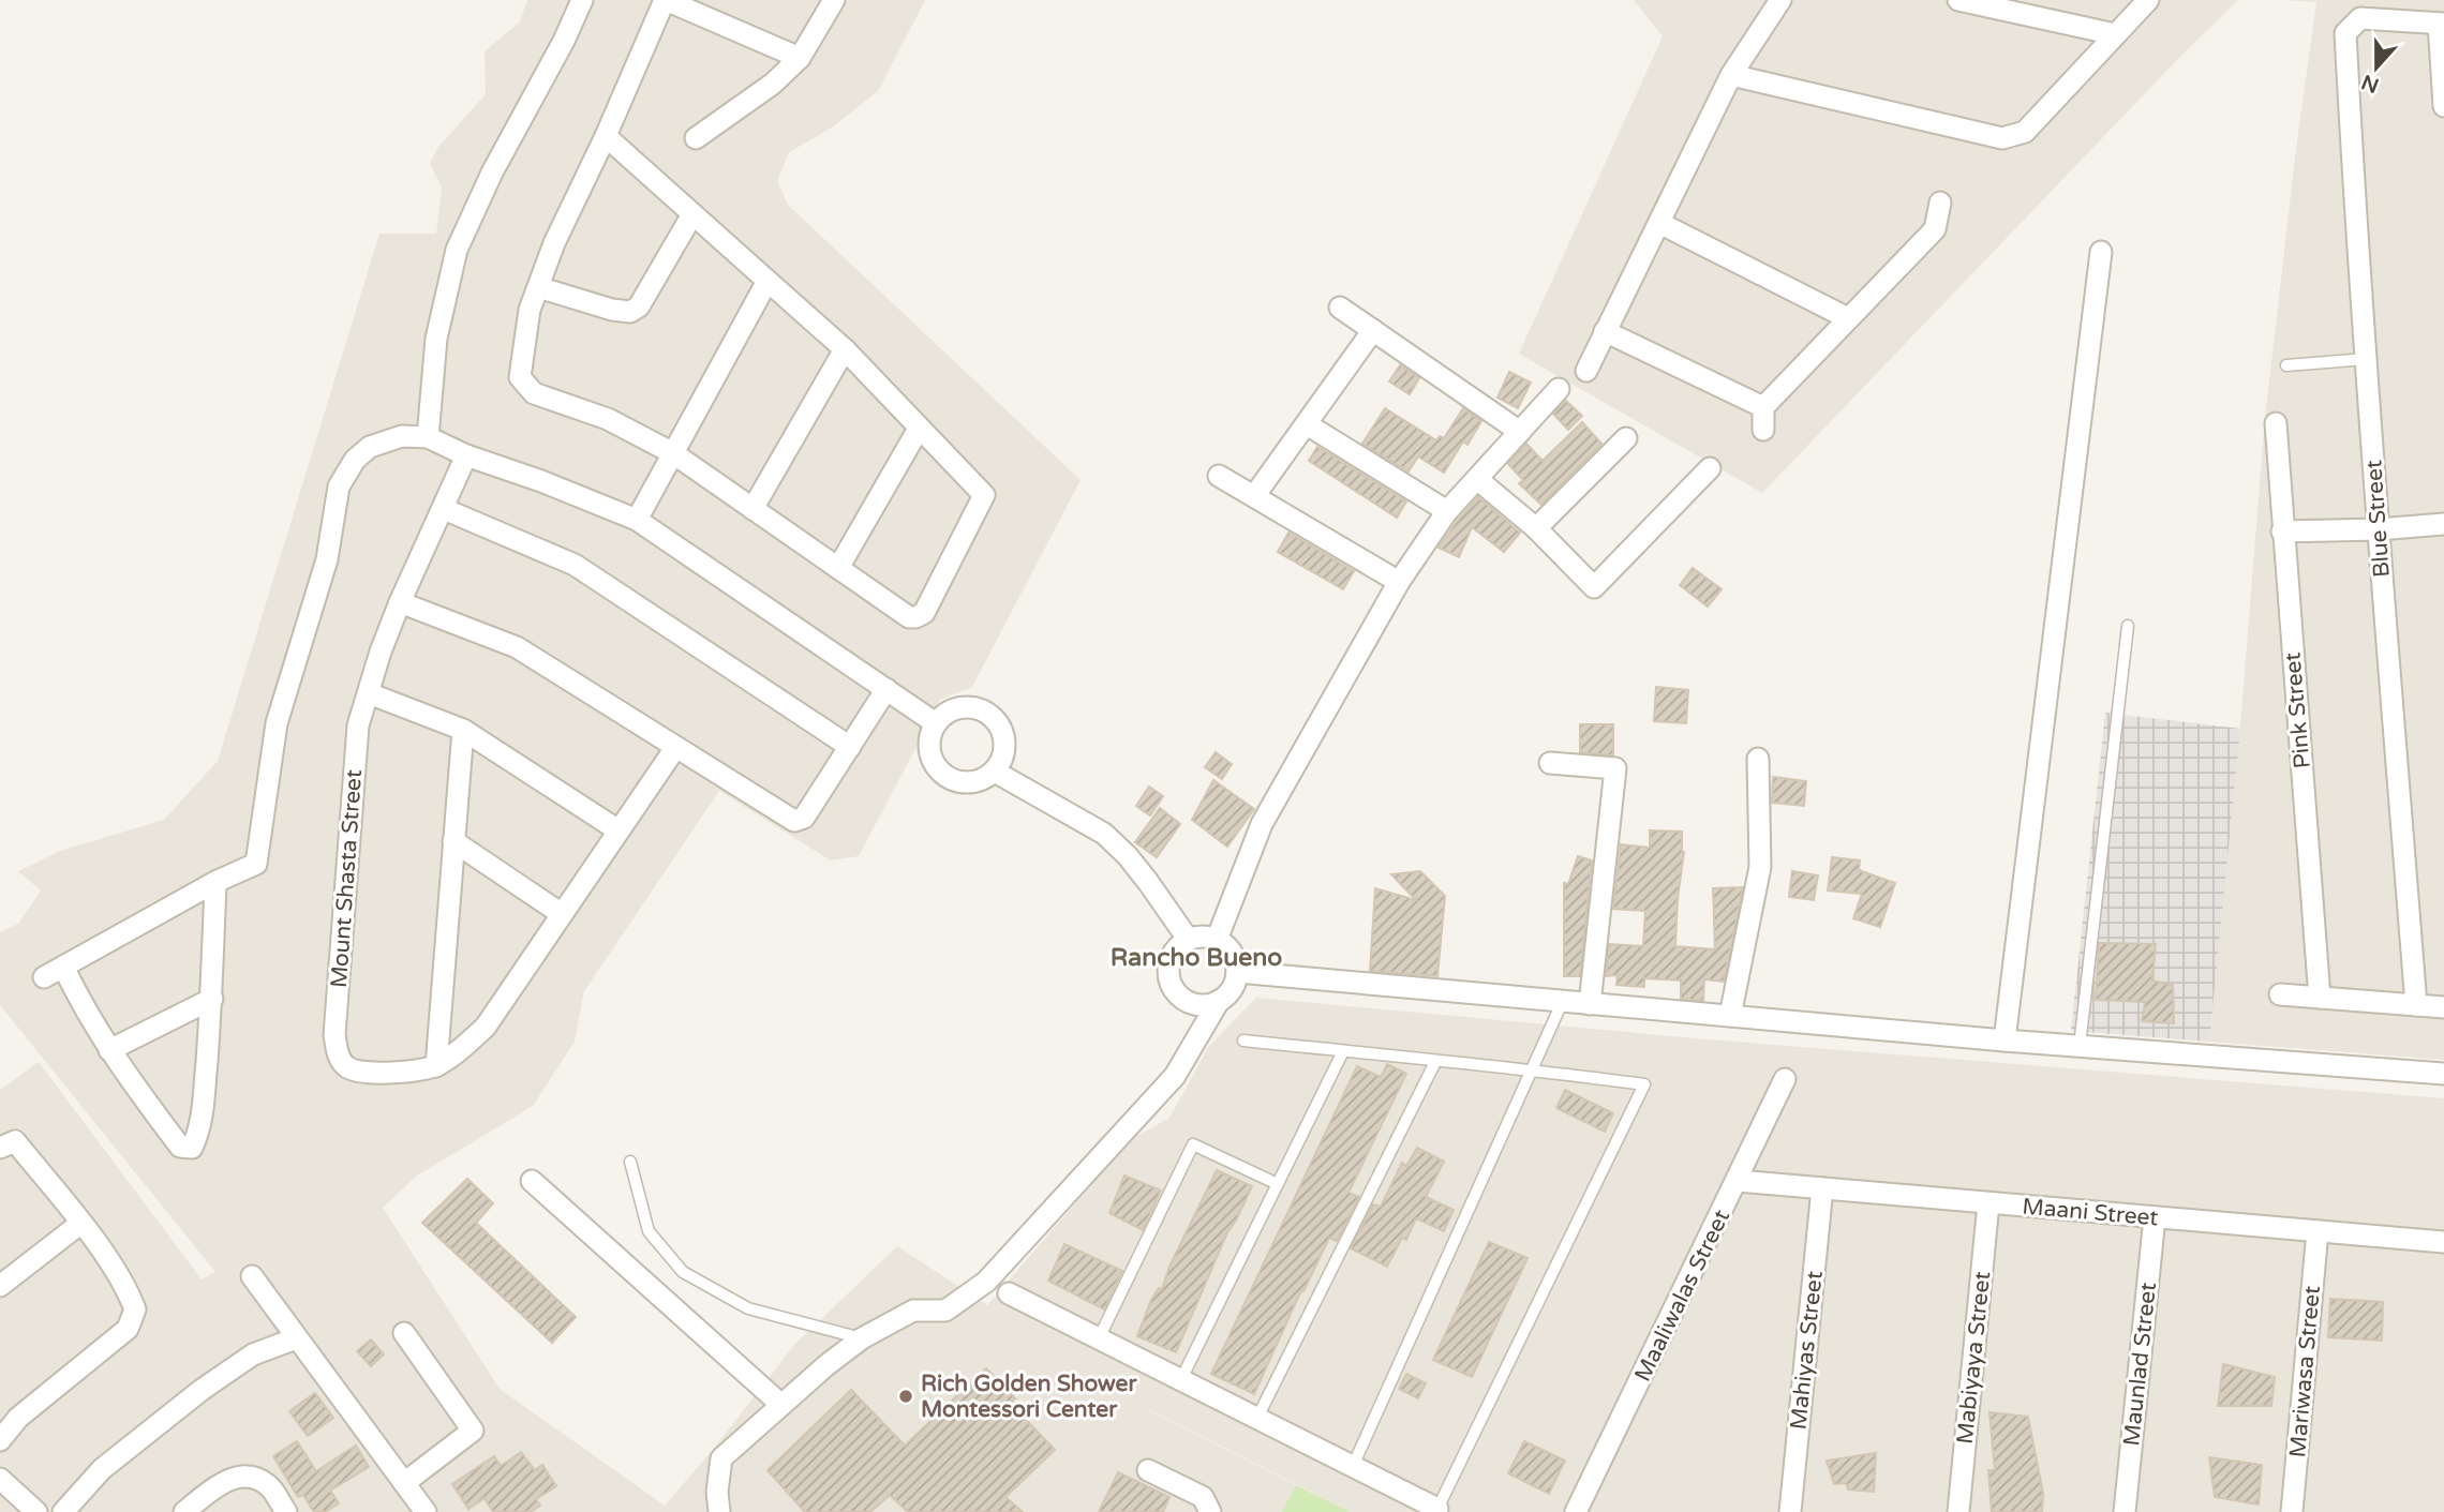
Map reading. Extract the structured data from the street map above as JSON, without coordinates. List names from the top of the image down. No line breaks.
{"streets":{"street":["Blue Street","Pink Street","Mount Shasta Street","Maani Street","Maaliwalas Street","Mahiyas Street","Mabiyaya Street","Maunlad Street","Mariwasa Street"]},"crossings":[["Maani Street","Maaliwalas Street"],["Maani Street","Mahiyas Street"],["Maani Street","Mabiyaya Street"],["Maani Street","Maunlad Street"],["Maani Street","Mariwasa Street"]],"districts":["Rancho Bueno"],"places":["Rich Golden Shower Montessori Center"],"north":"bottom"}
